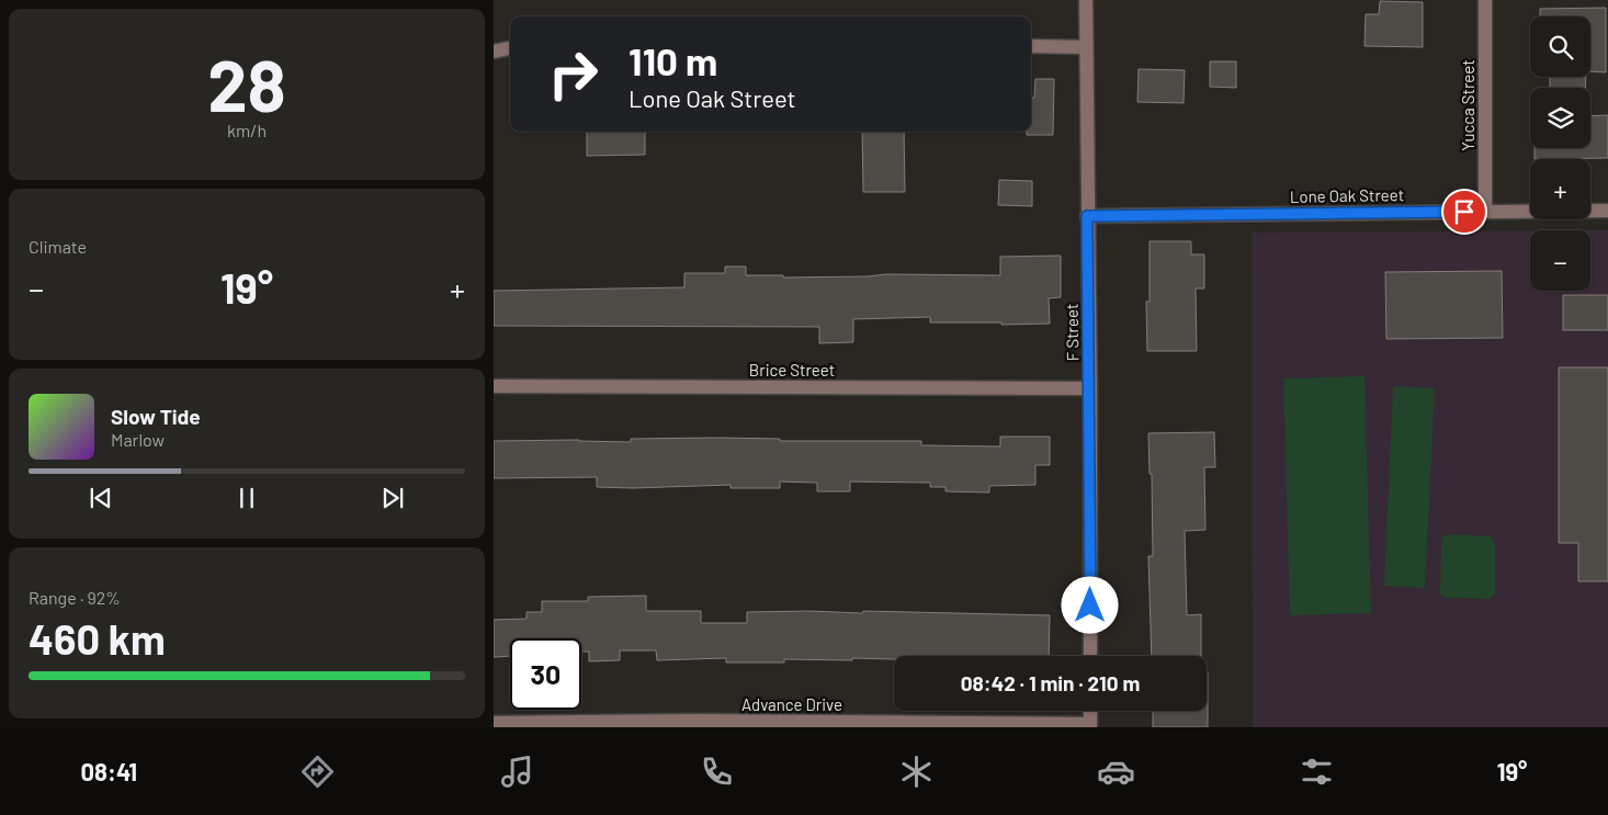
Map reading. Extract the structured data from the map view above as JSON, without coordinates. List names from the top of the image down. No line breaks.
{"streets":{"street":["Yucca Street","Lone Oak Street","F Street","Brice Street","Advance Drive"]},"crossings":[["Yucca Street","Lone Oak Street"],["Lone Oak Street","F Street"],["F Street","Brice Street"]],"page":{"tile":[["28","km/h"],"Climate",["Range · 92%","460 km"]],"map_buttons":["+","−"],"turn":["110 m","Lone Oak Street"],"heat":["−","19°","+"],"song":["Slow Tide","Marlow"],"limit":"30","trip":"08:42 · 1 min · 210 m","tabs":["08:41","19°"]}}
